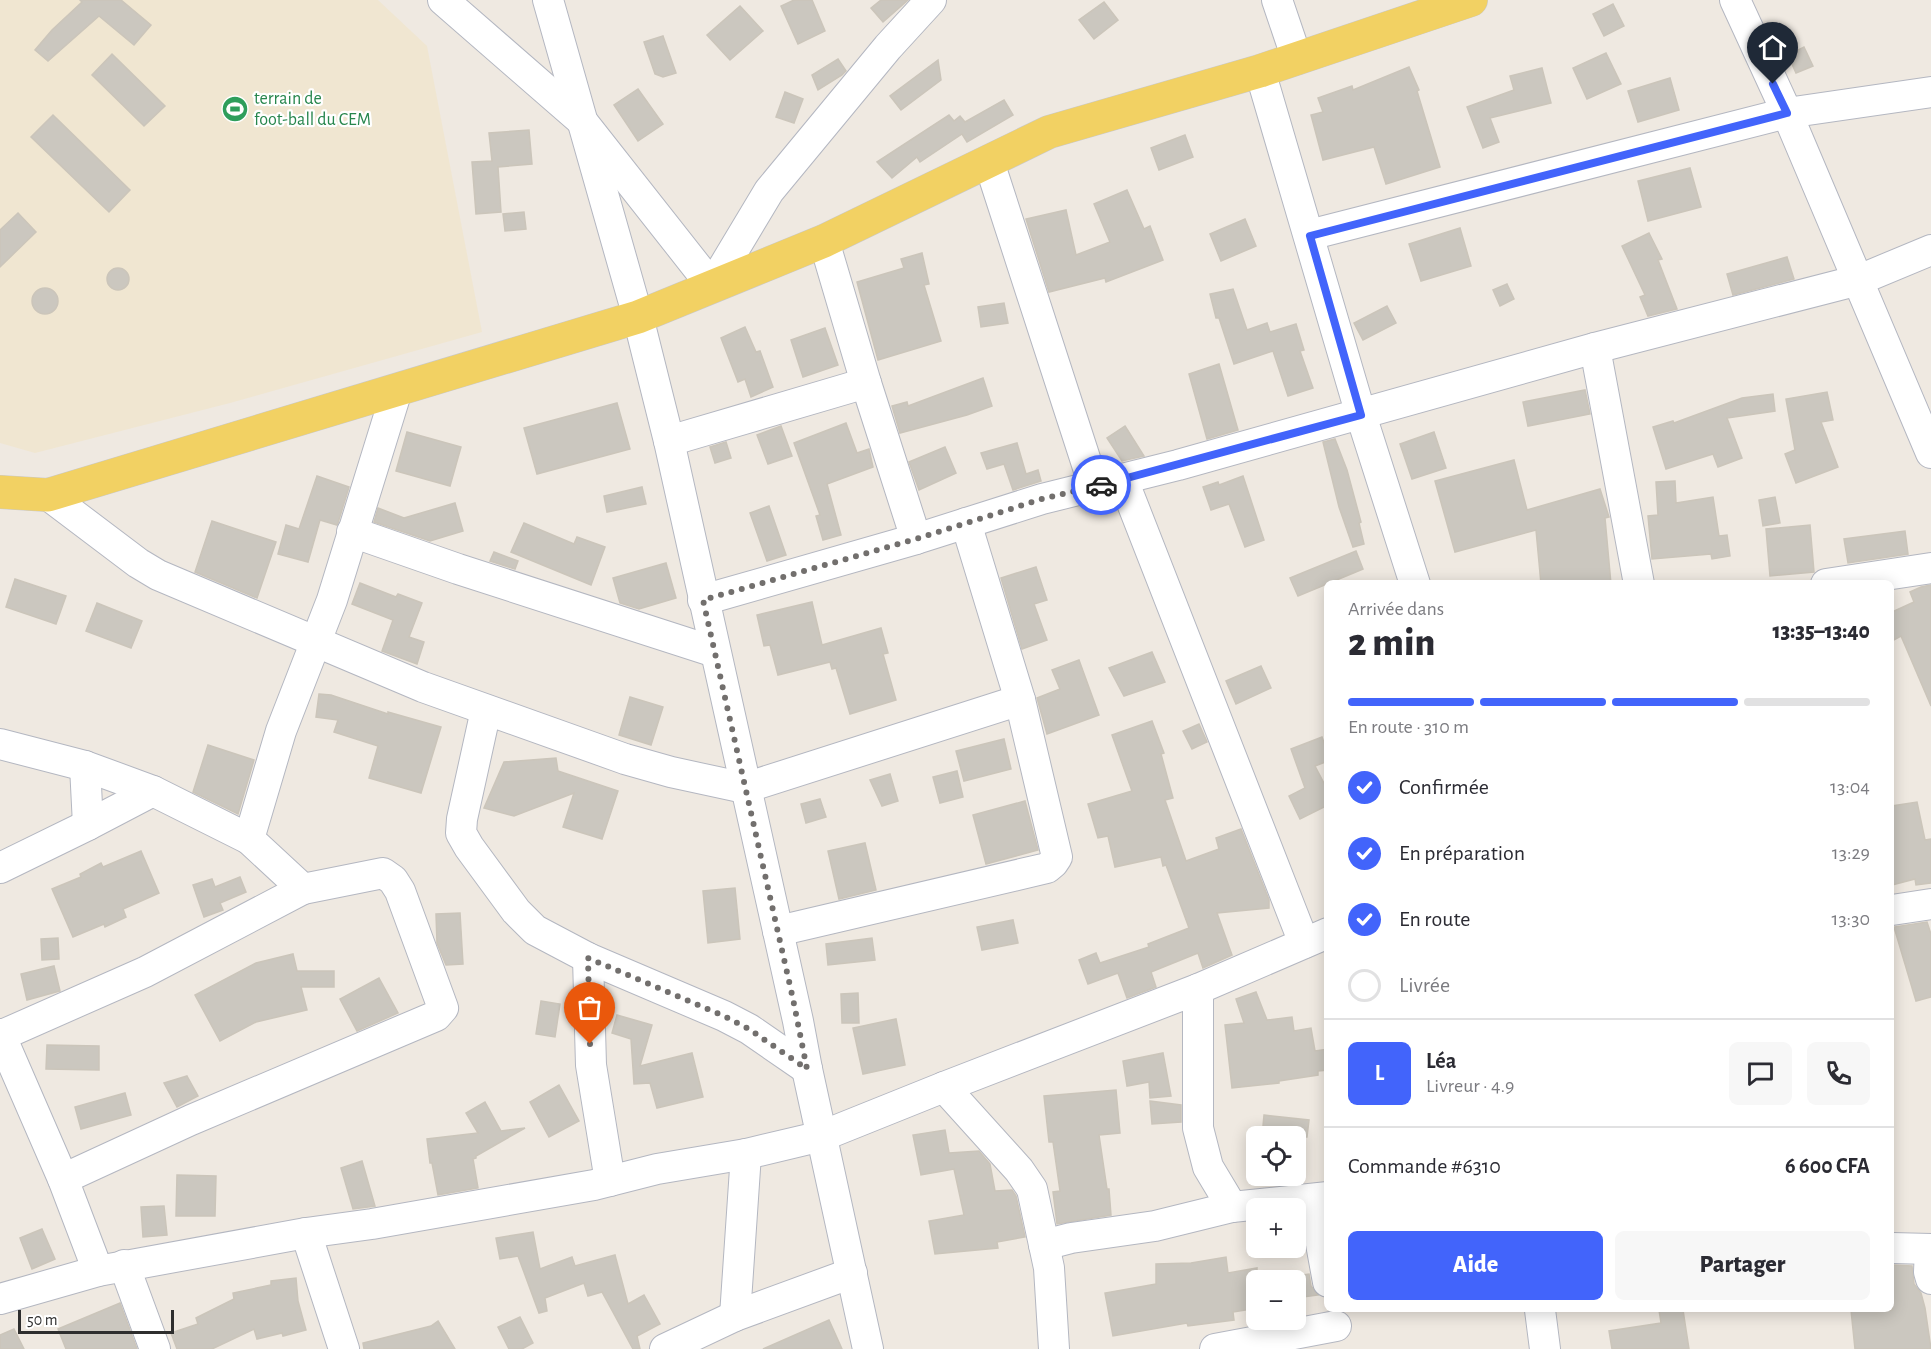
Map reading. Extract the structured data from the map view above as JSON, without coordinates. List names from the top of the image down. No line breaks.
{"places":{"sports":["terrain de foot-ball du CEM"]},"scale_bar":"50 m","page":{"heading":["2 min","Arrivée dans","13:35–13:40"],"panel":["Léa","Livreur · 4.9","Commande #6310","6 600 CFA"],"bar":"En route · 310 m","list":[["Confirmée","13:04"],["En préparation","13:29"],["En route","13:30"],"Livrée"],"round":"L","map_buttons":["+","−"],"buttons":["Aide","Partager"],"scale":"50 m"}}
